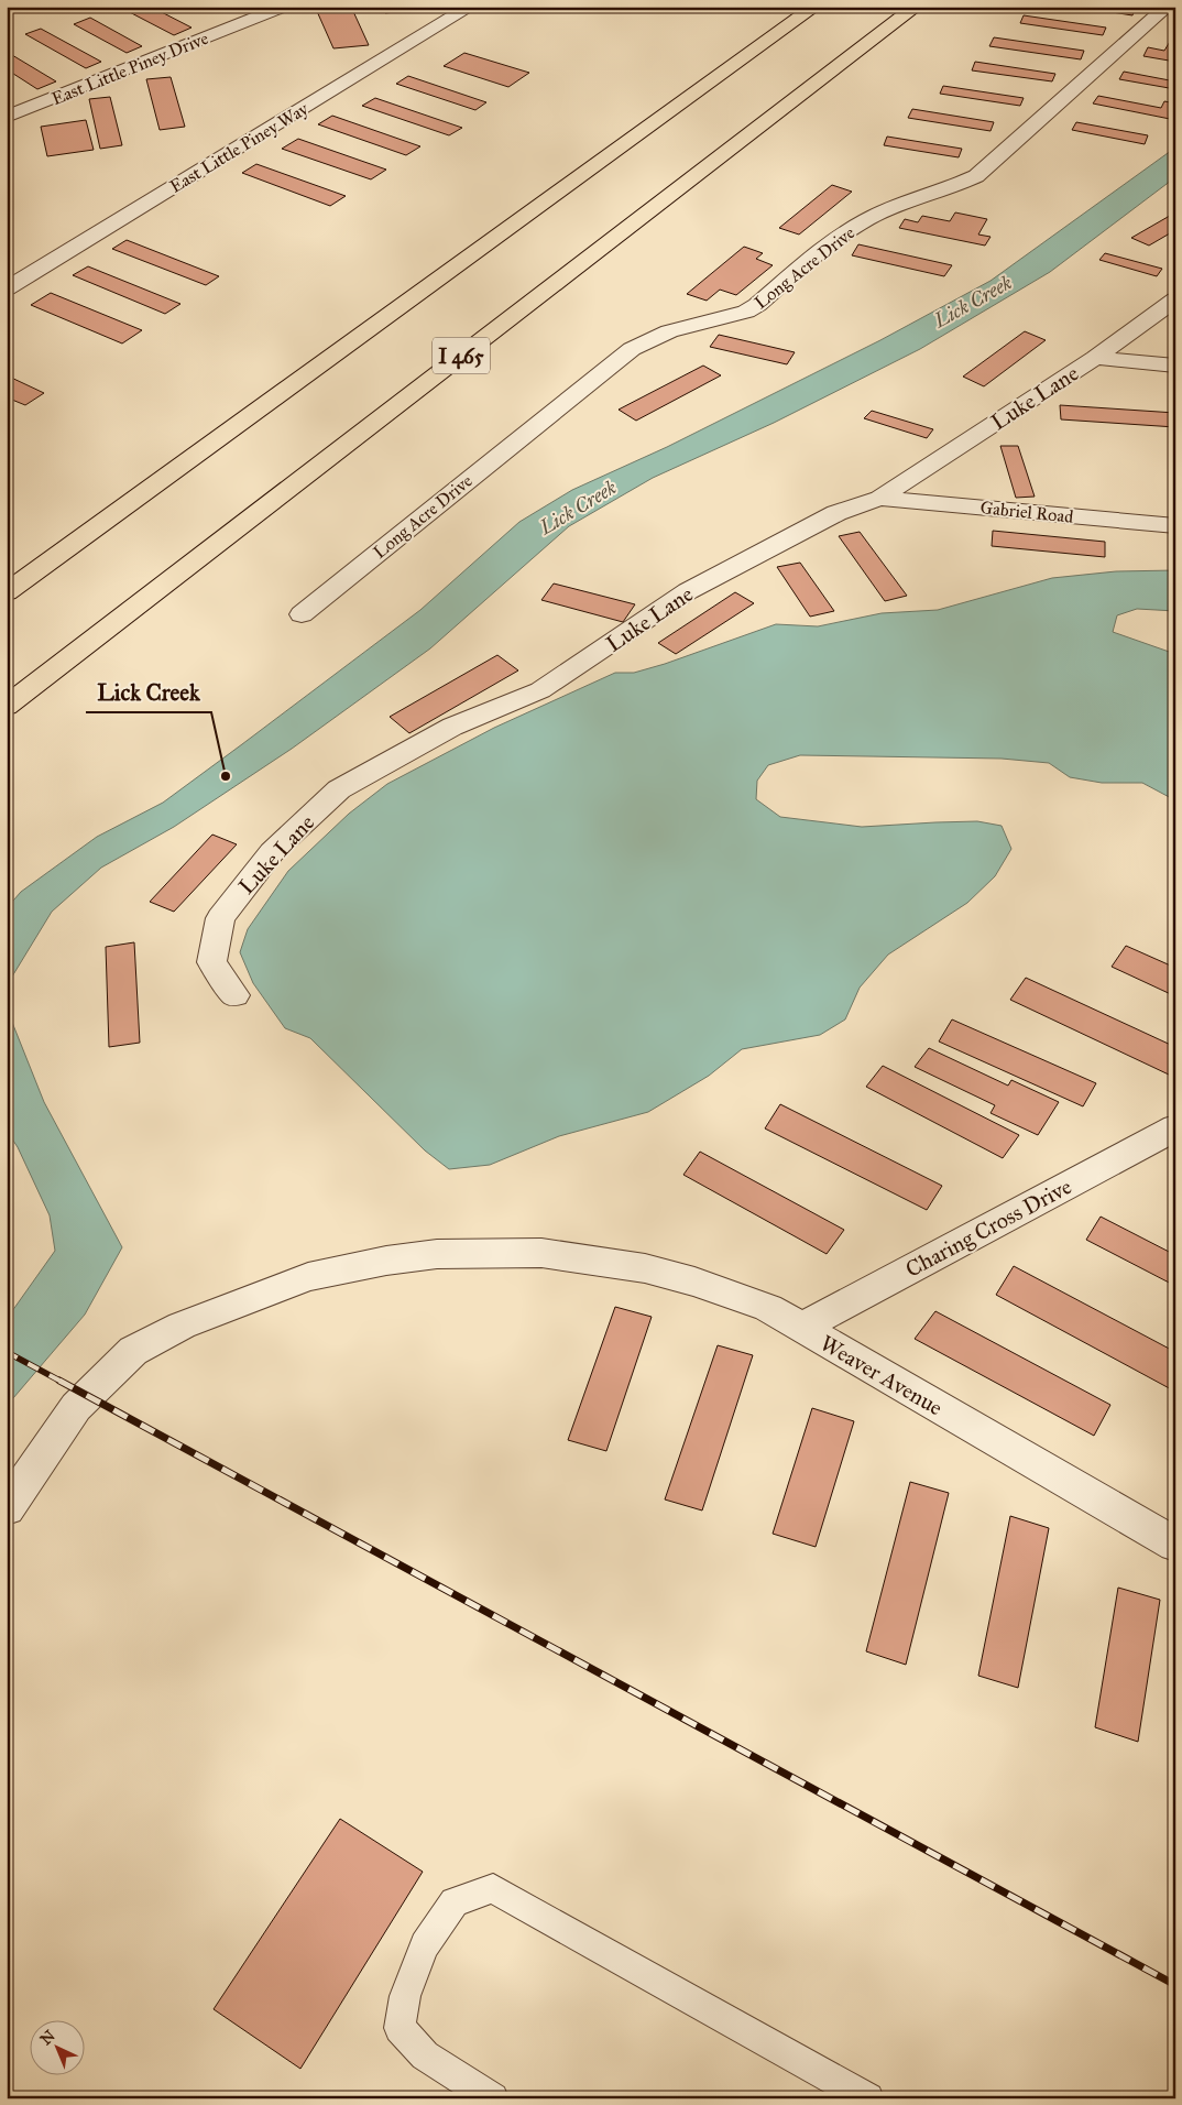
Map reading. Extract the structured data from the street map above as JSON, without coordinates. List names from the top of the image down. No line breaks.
{"streets":{"highway":["I 465"],"street":["East Little Piney Drive","East Little Piney Way","Long Acre Drive","Luke Lane","Gabriel Road","Charing Cross Drive","Weaver Avenue"]},"crossings":[["Luke Lane","Gabriel Road"],["Charing Cross Drive","Weaver Avenue"]],"water":["Lick Creek"],"places":["Lick Creek"],"north":"top left"}
